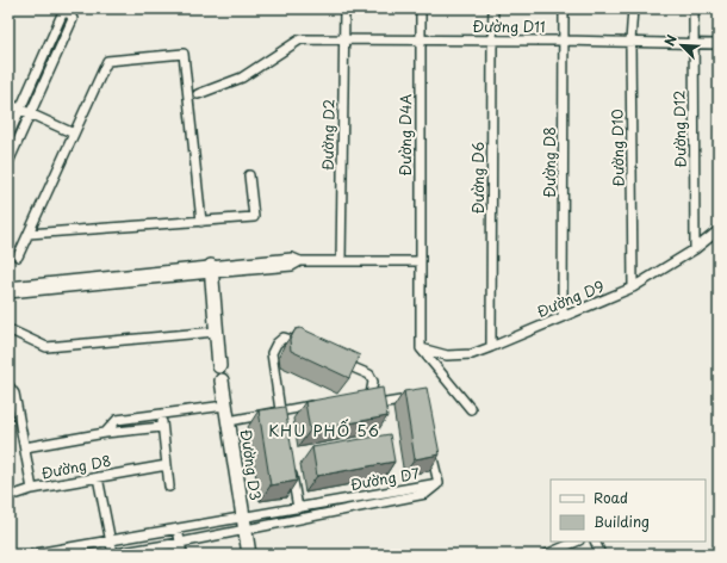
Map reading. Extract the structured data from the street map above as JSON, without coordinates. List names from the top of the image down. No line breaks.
{"streets":{"street":["Đường D11","Đường D12","Đường D2","Đường D4A","Đường D10","Đường D8","Đường D6","Đường D9","Đường D3","Đường D7"]},"crossings":[["Đường D11","Đường D12"],["Đường D11","Đường D2"],["Đường D11","Đường D4A"],["Đường D11","Đường D10"],["Đường D11","Đường D8"],["Đường D11","Đường D6"],["Đường D12","Đường D9"],["Đường D4A","Đường D9"],["Đường D10","Đường D9"],["Đường D8","Đường D9"],["Đường D8","Đường D3"],["Đường D6","Đường D9"],["Đường D3","Đường D7"]],"districts":["KHU PHỐ 56"],"legend":["Road","Building"],"north":"top left"}
